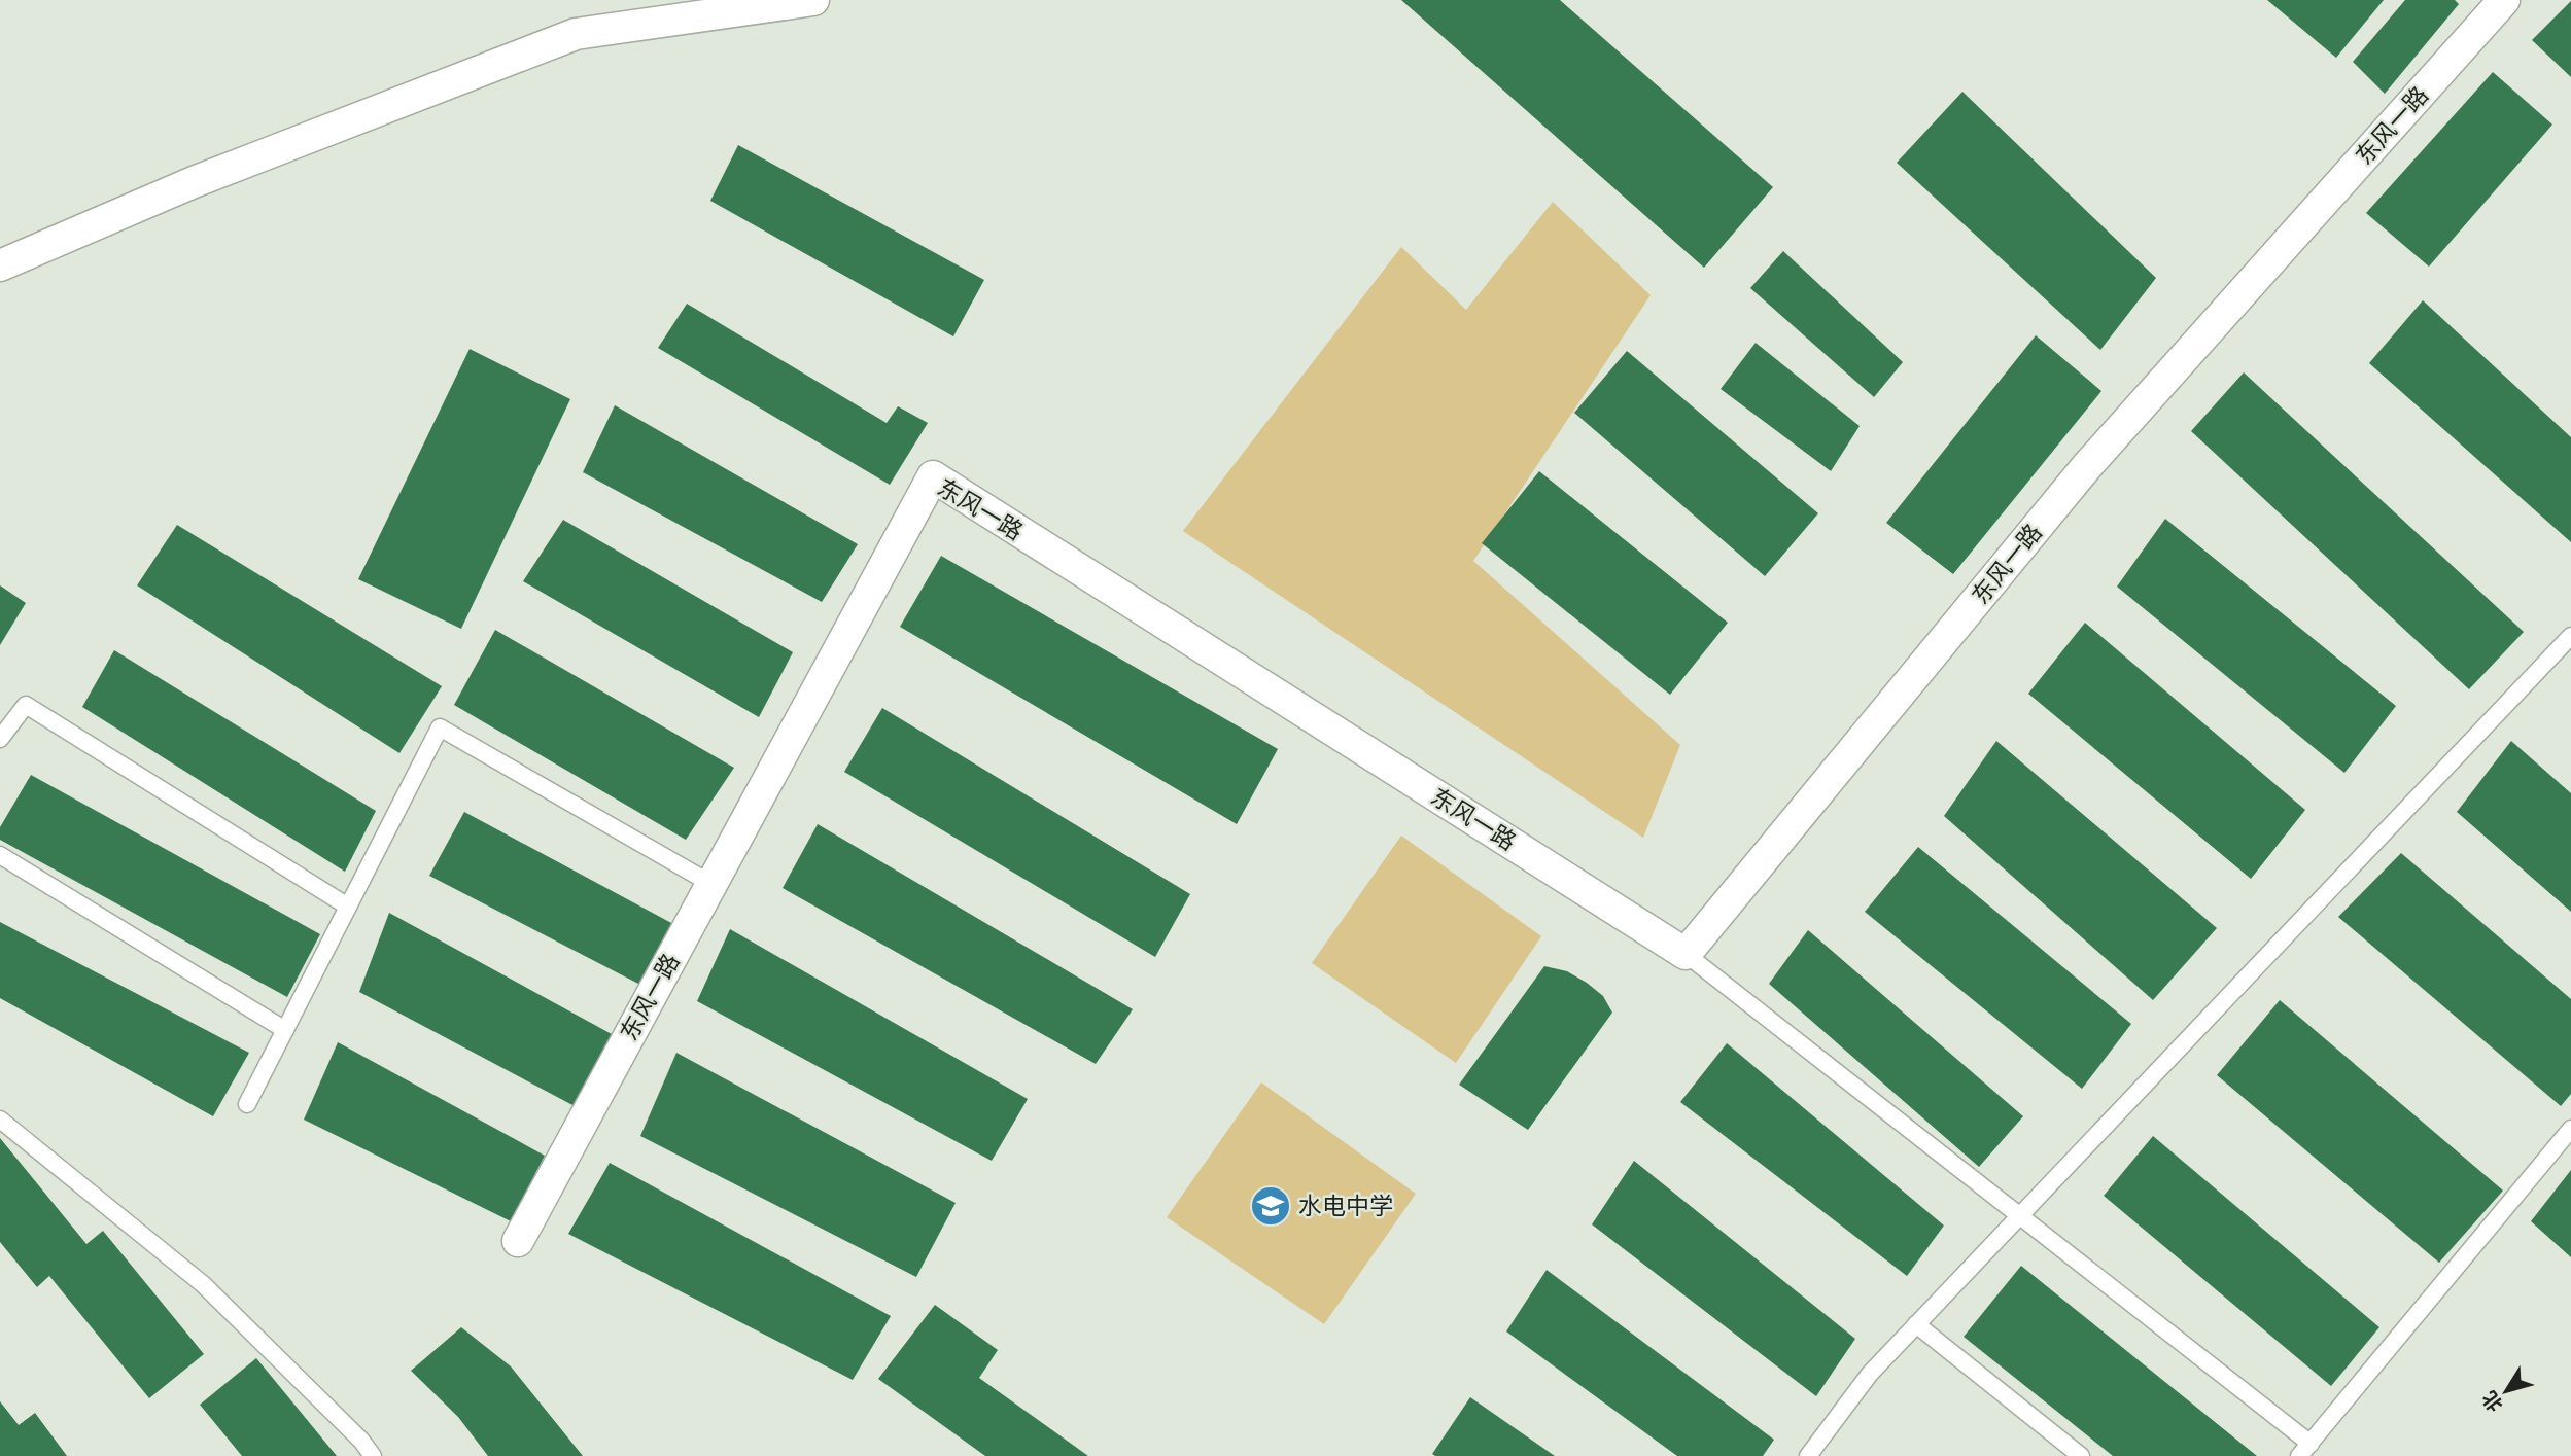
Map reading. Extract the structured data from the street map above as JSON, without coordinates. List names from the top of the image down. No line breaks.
{"streets":{"street":["东风一路"]},"places":{"school or university":["水电中学"]},"north":"bottom left"}
